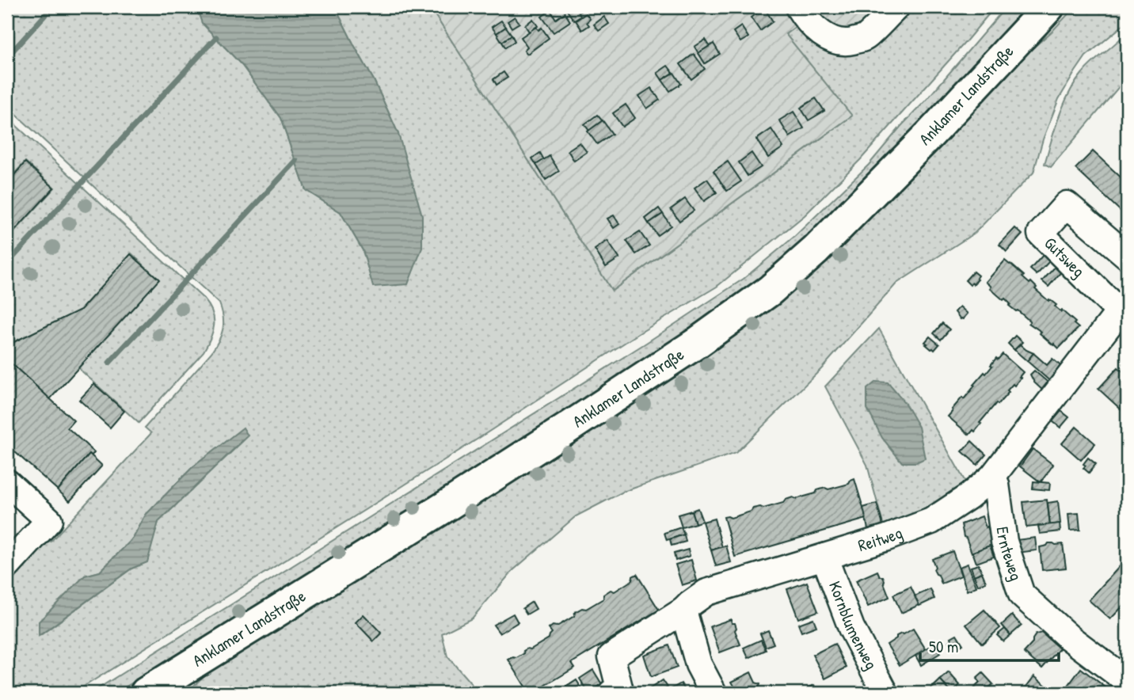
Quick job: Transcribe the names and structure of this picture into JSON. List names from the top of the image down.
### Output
{
  "streets": {
    "main road": ["Anklamer Landstraße"],
    "street": [
      "Gutsweg",
      "Reitweg",
      "Ernteweg",
      "Kornblumenweg"
    ]
  },
  "crossings": [
    ["Gutsweg", "Reitweg"],
    ["Reitweg", "Ernteweg"],
    ["Reitweg", "Kornblumenweg"]
  ],
  "scale_bar": "50 m"
}
